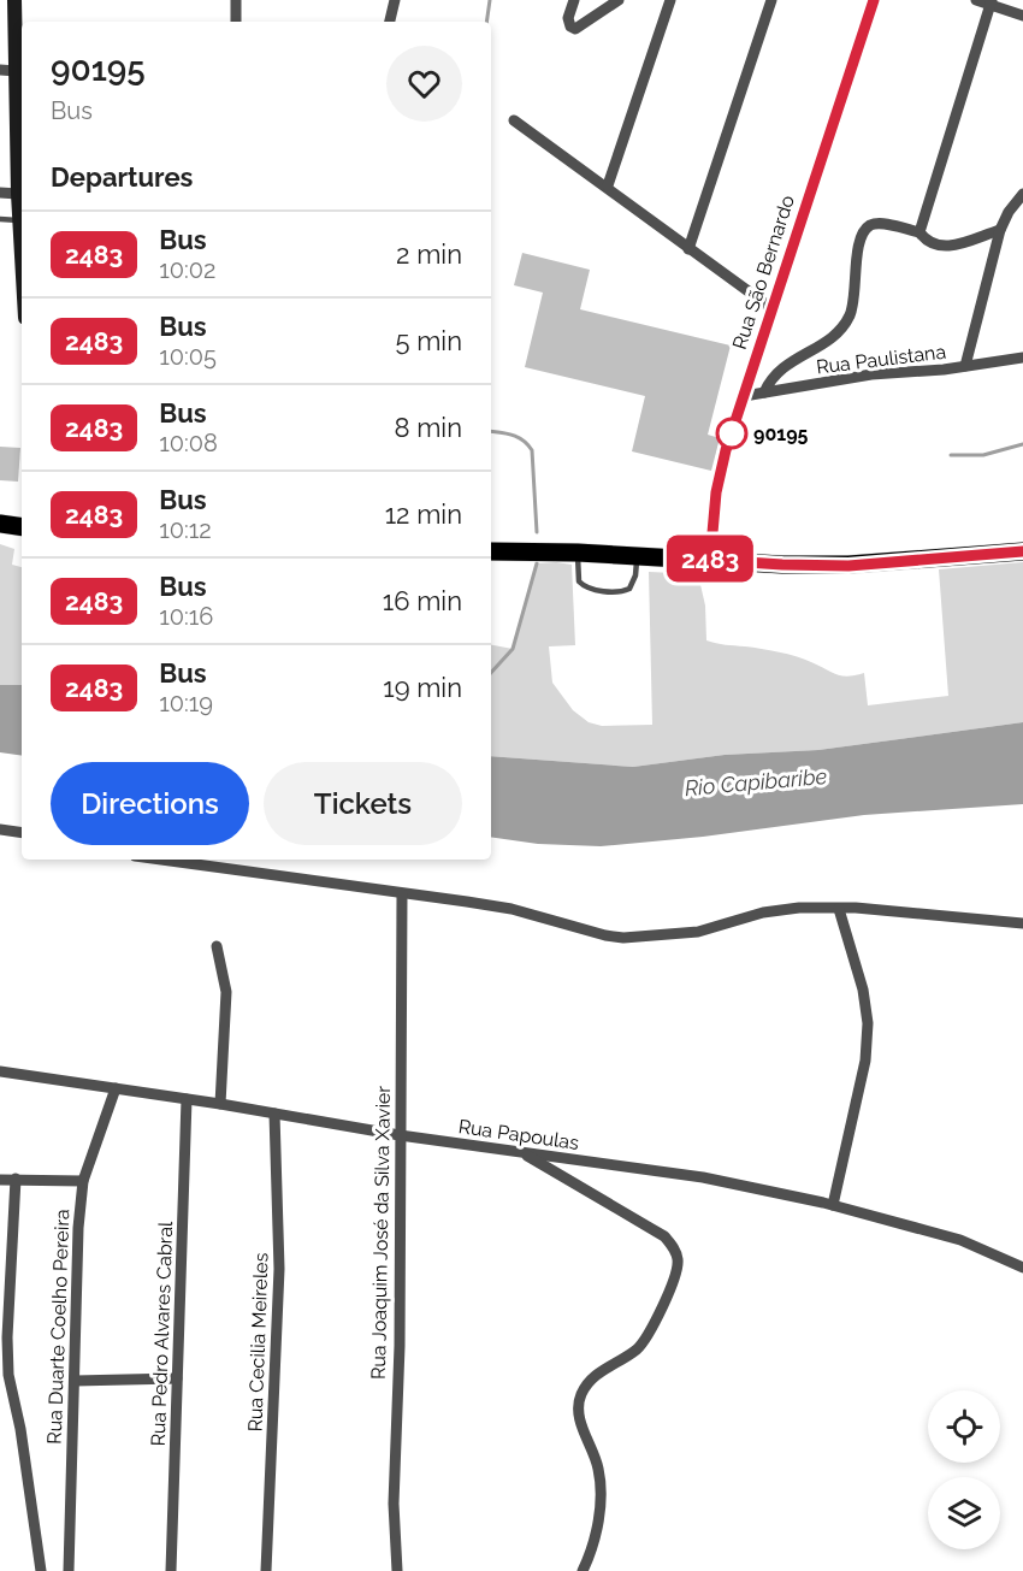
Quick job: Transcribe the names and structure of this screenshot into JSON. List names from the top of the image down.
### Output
{
  "streets": {
    "street": [
      "Rua São Bernardo",
      "Rua Paulistana",
      "Rua Papoulas",
      "Rua Joaquim José da Silva Xavier",
      "Rua Duarte Coelho Pereira",
      "Rua Pedro Alvares Cabral",
      "Rua Cecilia Meireles"
    ]
  },
  "crossings": [
    ["Rua São Bernardo", "Rua Paulistana"],
    ["Rua Papoulas", "Rua Joaquim José da Silva Xavier"],
    ["Rua Papoulas", "Rua Duarte Coelho Pereira"],
    ["Rua Papoulas", "Rua Pedro Alvares Cabral"],
    ["Rua Papoulas", "Rua Cecilia Meireles"]
  ],
  "water": ["Rio Capibaribe"],
  "places": ["90195"],
  "lines": ["bus line 2483"],
  "page": {
    "on_map": "2483",
    "heading": [
      ["90195", "Bus"],
      "Departures"
    ],
    "list": [
      {
        "mark": "2483",
        "name": "Bus",
        "note": "10:02",
        "value": "2 min"
      },
      {
        "mark": "2483",
        "name": "Bus",
        "note": "10:05",
        "value": "5 min"
      },
      {
        "mark": "2483",
        "name": "Bus",
        "note": "10:08",
        "value": "8 min"
      },
      {
        "mark": "2483",
        "name": "Bus",
        "note": "10:12",
        "value": "12 min"
      },
      {
        "mark": "2483",
        "name": "Bus",
        "note": "10:16",
        "value": "16 min"
      },
      {
        "mark": "2483",
        "name": "Bus",
        "note": "10:19",
        "value": "19 min"
      }
    ],
    "buttons": ["Directions", "Tickets"]
  }
}
